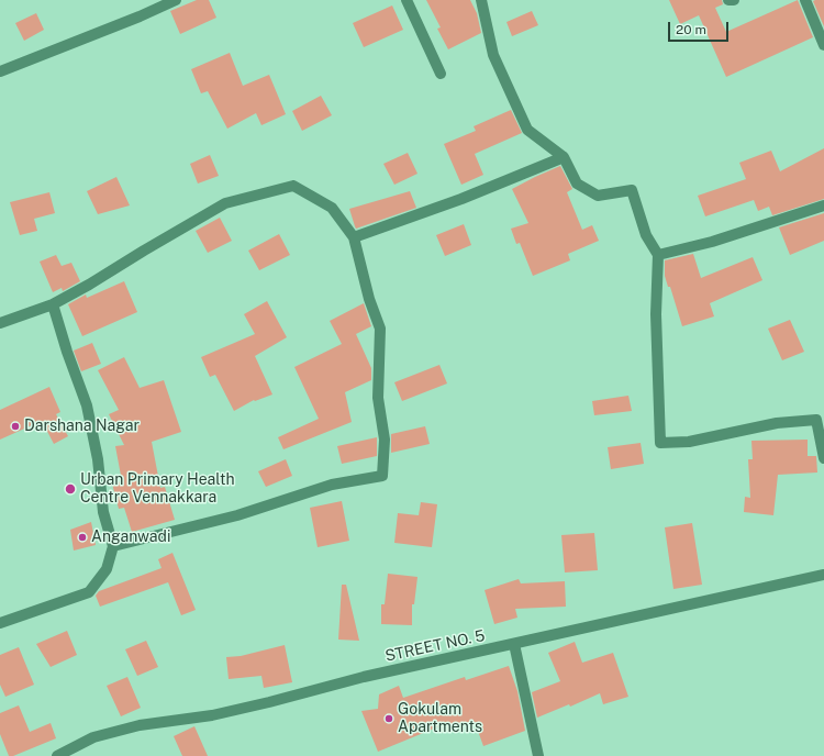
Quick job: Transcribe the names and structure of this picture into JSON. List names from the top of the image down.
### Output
{
  "streets": {
    "street": ["STREET NO. 5"]
  },
  "places": [
    "Darshana Nagar",
    "Urban Primary Health Centre Vennakkara",
    "Anganwadi",
    "Gokulam Apartments"
  ],
  "scale_bar": "20 m"
}
